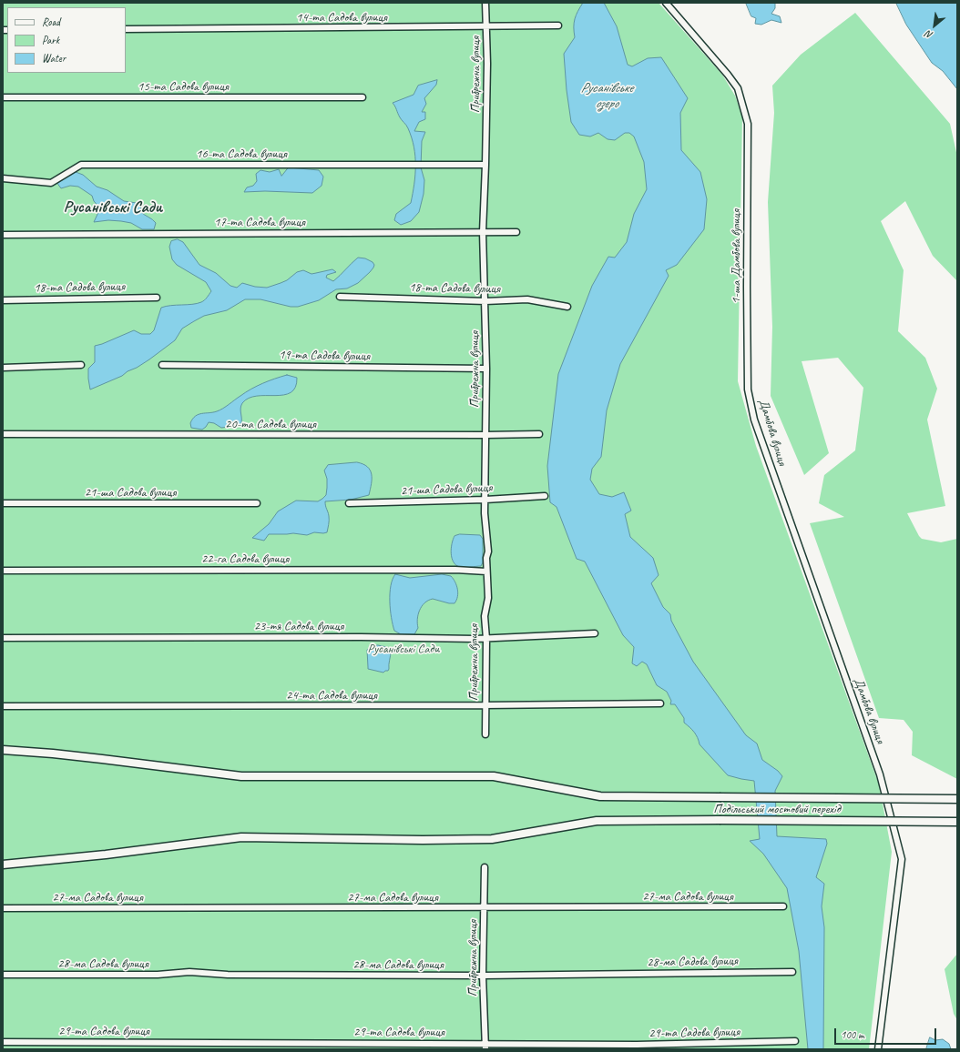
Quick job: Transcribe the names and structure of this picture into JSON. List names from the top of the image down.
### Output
{
  "streets": {
    "main road": ["Подільський мостовий перехід"],
    "street": [
      "14-та Садова вулиця",
      "Прибрежна вулиця",
      "15-та Садова вулиця",
      "16-та Садова вулиця",
      "17-та Садова вулиця",
      "1-ша Дамбова вулиця",
      "18-та Садова вулиця",
      "19-та Садова вулиця",
      "20-та Садова вулиця",
      "Дамбова вулиця",
      "21-ша Садова вулиця",
      "22-га Садова вулиця",
      "23-тя Садова вулиця",
      "24-та Садова вулиця",
      "27-ма Садова вулиця",
      "28-ма Садова вулиця",
      "29-та Садова вулиця"
    ]
  },
  "crossings": [
    ["14-та Садова вулиця", "Прибрежна вулиця"],
    ["Прибрежна вулиця", "16-та Садова вулиця"],
    ["Прибрежна вулиця", "17-та Садова вулиця"],
    ["Прибрежна вулиця", "18-та Садова вулиця"],
    ["Прибрежна вулиця", "19-та Садова вулиця"],
    ["Прибрежна вулиця", "20-та Садова вулиця"],
    ["Прибрежна вулиця", "21-ша Садова вулиця"],
    ["Прибрежна вулиця", "22-га Садова вулиця"],
    ["Прибрежна вулиця", "23-тя Садова вулиця"],
    ["Прибрежна вулиця", "24-та Садова вулиця"],
    ["Прибрежна вулиця", "27-ма Садова вулиця"],
    ["Прибрежна вулиця", "28-ма Садова вулиця"],
    ["Прибрежна вулиця", "29-та Садова вулиця"],
    ["1-ша Дамбова вулиця", "Дамбова вулиця"]
  ],
  "districts": ["Русанівські Сади"],
  "water": ["Русанівське озеро"],
  "parks": ["Русанівські Сади"],
  "legend": ["Road", "Park", "Water"],
  "scale_bar": "100 m",
  "north": "bottom left"
}
